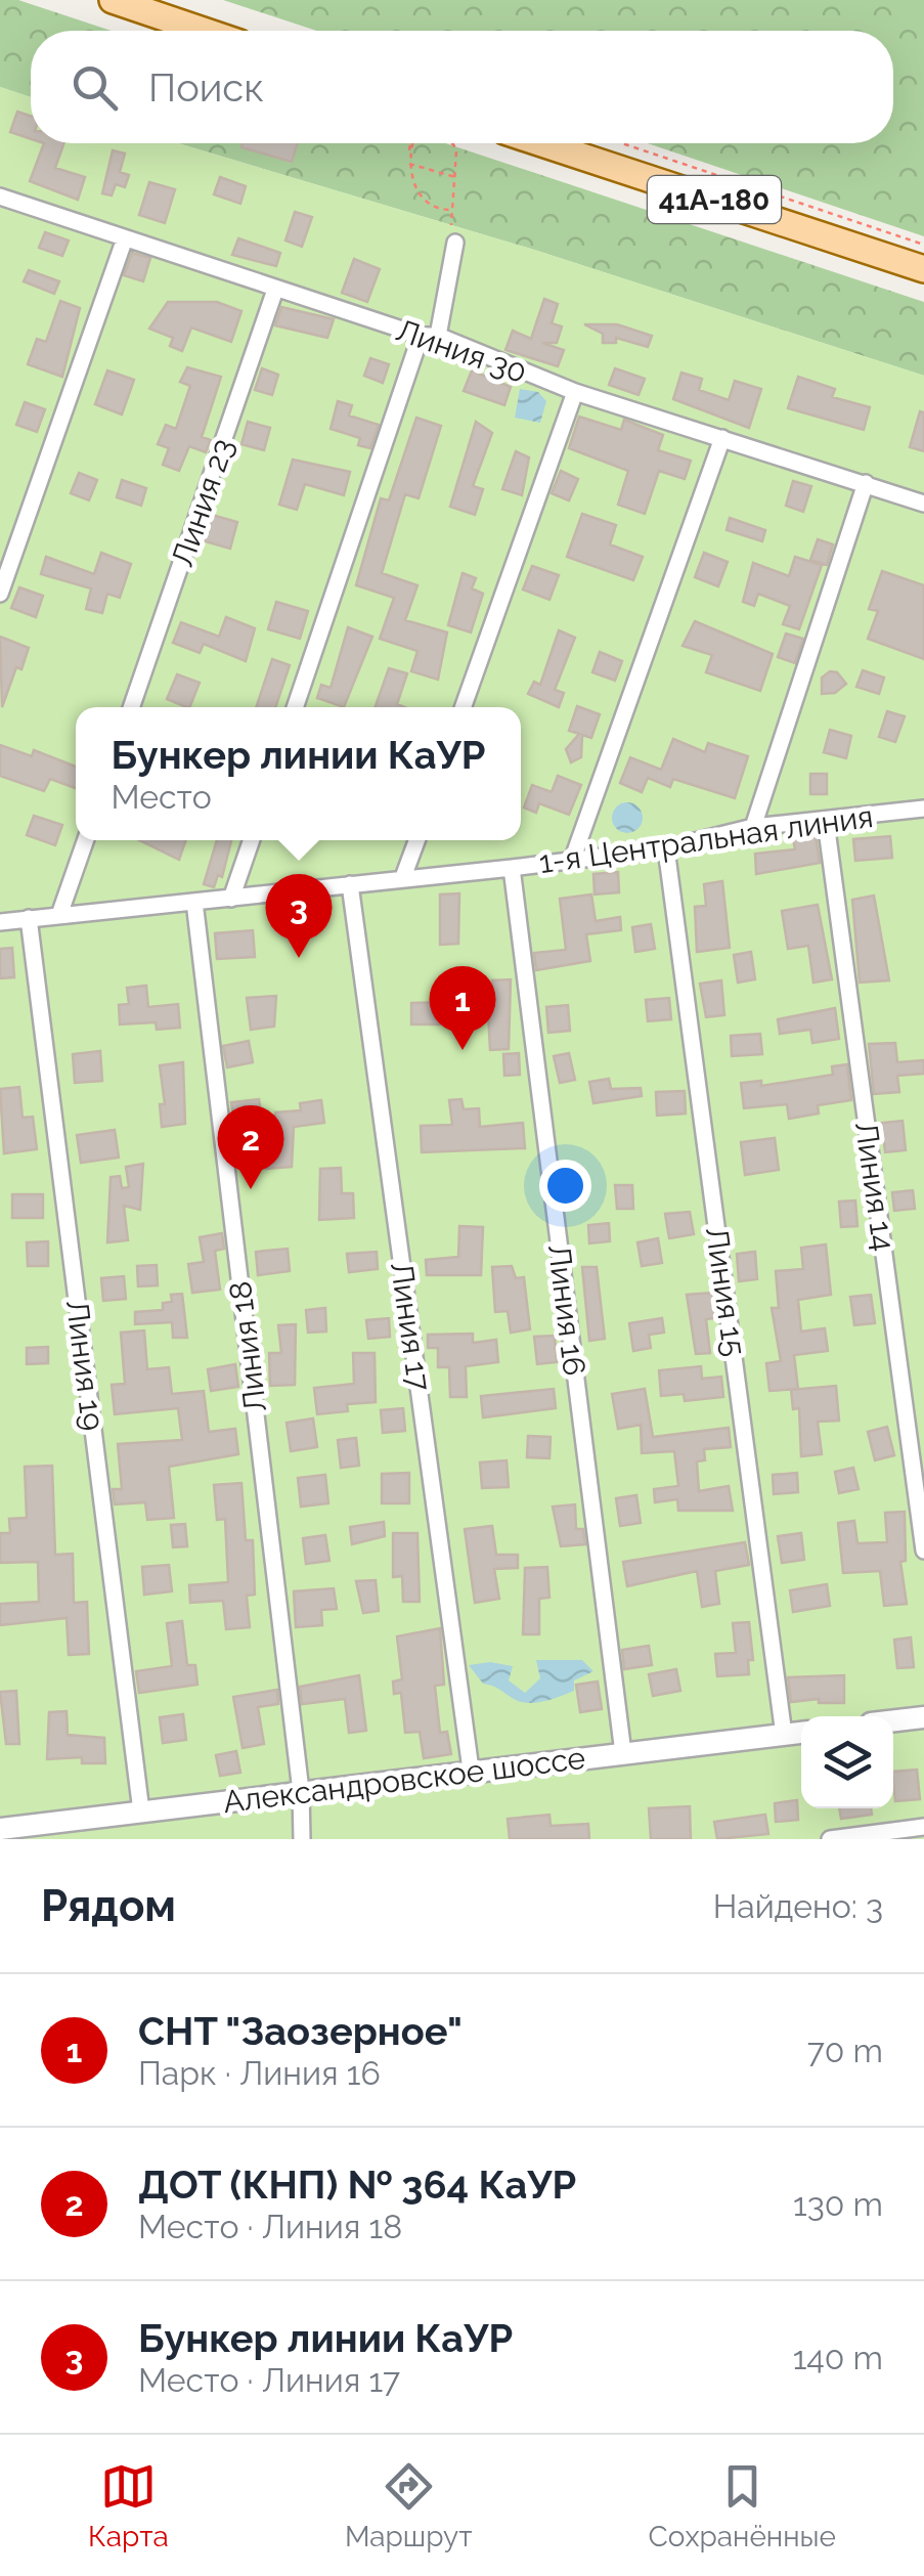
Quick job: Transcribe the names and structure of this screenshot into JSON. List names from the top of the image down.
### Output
{
  "streets": {
    "main road": ["41А-180"],
    "street": [
      "Линия 30",
      "Линия 23",
      "1-я Центральная линия",
      "Линия 14",
      "Линия 15",
      "Линия 16",
      "Линия 17",
      "Линия 18",
      "Линия 19",
      "Александровское шоссе"
    ]
  },
  "crossings": [
    ["Линия 30", "Линия 23"],
    ["1-я Центральная линия", "Линия 14"],
    ["1-я Центральная линия", "Линия 15"],
    ["1-я Центральная линия", "Линия 16"],
    ["1-я Центральная линия", "Линия 17"],
    ["1-я Центральная линия", "Линия 18"],
    ["1-я Центральная линия", "Линия 19"],
    ["Линия 15", "Александровское шоссе"],
    ["Линия 16", "Александровское шоссе"],
    ["Линия 17", "Александровское шоссе"],
    ["Линия 18", "Александровское шоссе"],
    ["Линия 19", "Александровское шоссе"]
  ],
  "page": {
    "search": "Поиск",
    "popup": ["Бункер линии КаУР", "Место"],
    "pins": ["3", "1", "2"],
    "heading": ["Рядом", "Найдено: 3"],
    "list": [
      {
        "mark": "1",
        "name": "СНТ \"Заозерное\"",
        "note": "Парк · Линия 16",
        "value": "70 m"
      },
      {
        "mark": "2",
        "name": "ДОТ (КНП) № 364 КаУР",
        "note": "Место · Линия 18",
        "value": "130 m"
      },
      {
        "mark": "3",
        "name": "Бункер линии КаУР",
        "note": "Место · Линия 17",
        "value": "140 m"
      }
    ],
    "nav": ["Карта", "Маршрут", "Сохранённые"]
  }
}
